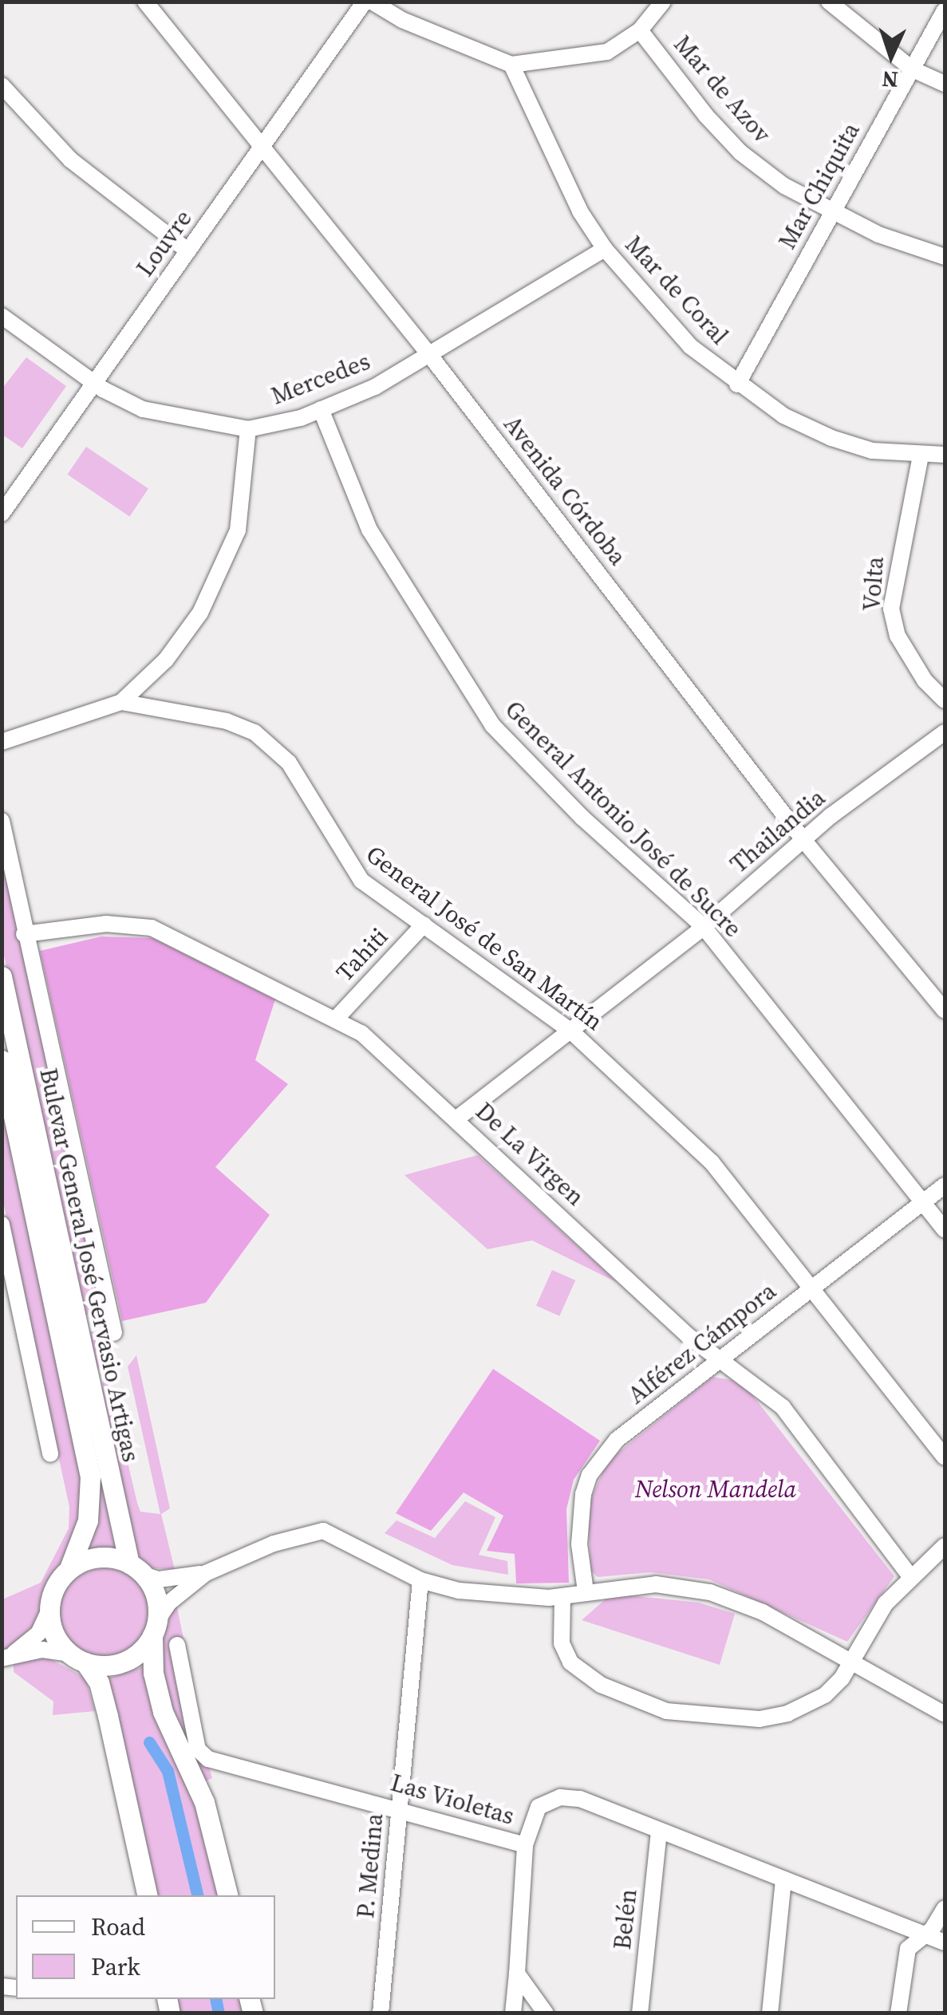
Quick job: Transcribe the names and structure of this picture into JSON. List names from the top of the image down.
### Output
{
  "streets": {
    "main road": ["Bulevar General José Gervasio Artigas"],
    "street": [
      "Mar de Azov",
      "Mar Chiquita",
      "Louvre",
      "Mar de Coral",
      "Mercedes",
      "Avenida Córdoba",
      "Volta",
      "General Antonio José de Sucre",
      "Thailandia",
      "General José de San Martín",
      "Tahiti",
      "De La Virgen",
      "Alférez Cámpora",
      "Las Violetas",
      "P. Medina",
      "Belén"
    ]
  },
  "crossings": [
    ["Mar de Azov", "Mar Chiquita"],
    ["Mar Chiquita", "Mar de Coral"],
    ["Louvre", "Mercedes"],
    ["Louvre", "Avenida Córdoba"],
    ["Mar de Coral", "Mercedes"],
    ["Mar de Coral", "Volta"],
    ["Mercedes", "Avenida Córdoba"],
    ["Mercedes", "General Antonio José de Sucre"],
    ["Avenida Córdoba", "Thailandia"],
    ["General Antonio José de Sucre", "Thailandia"],
    ["General Antonio José de Sucre", "Alférez Cámpora"],
    ["Thailandia", "General José de San Martín"],
    ["Thailandia", "De La Virgen"],
    ["General José de San Martín", "Tahiti"],
    ["General José de San Martín", "Alférez Cámpora"],
    ["Tahiti", "De La Virgen"],
    ["De La Virgen", "Bulevar General José Gervasio Artigas"],
    ["De La Virgen", "Alférez Cámpora"],
    ["Las Violetas", "P. Medina"],
    ["Las Violetas", "Belén"]
  ],
  "parks": ["Nelson Mandela"],
  "legend": ["Road", "Park"],
  "north": "bottom"
}
